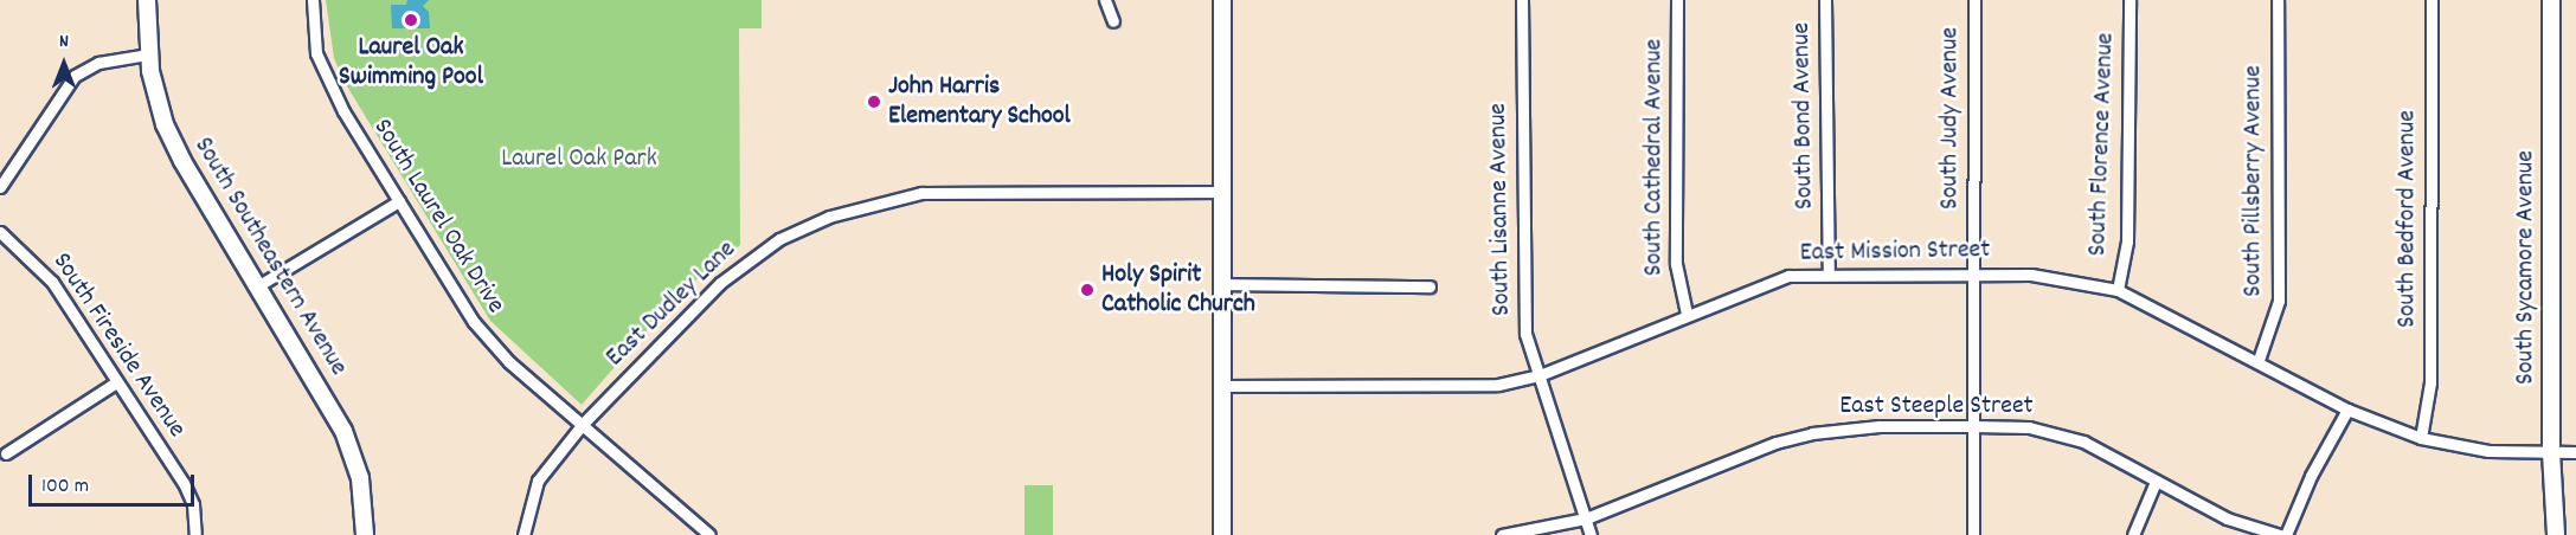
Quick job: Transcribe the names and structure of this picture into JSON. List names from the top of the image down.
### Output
{
  "streets": {
    "main road": ["South Southeastern Avenue", "South Sycamore Avenue"],
    "street": [
      "South Bond Avenue",
      "South Judy Avenue",
      "South Florence Avenue",
      "South Cathedral Avenue",
      "South Pillsberry Avenue",
      "South Lisanne Avenue",
      "South Laurel Oak Drive",
      "South Bedford Avenue",
      "East Mission Street",
      "East Dudley Lane",
      "South Fireside Avenue",
      "East Steeple Street"
    ]
  },
  "crossings": [
    ["South Bond Avenue", "East Mission Street"],
    ["South Judy Avenue", "East Mission Street"],
    ["South Judy Avenue", "East Steeple Street"],
    ["South Florence Avenue", "East Mission Street"],
    ["South Cathedral Avenue", "East Mission Street"],
    ["South Pillsberry Avenue", "East Mission Street"],
    ["South Lisanne Avenue", "East Mission Street"],
    ["South Lisanne Avenue", "East Steeple Street"],
    ["South Laurel Oak Drive", "East Dudley Lane"],
    ["South Bedford Avenue", "East Mission Street"],
    ["East Mission Street", "South Sycamore Avenue"]
  ],
  "parks": ["Laurel Oak Park"],
  "places": ["Laurel Oak Swimming Pool", "John Harris Elementary School", "Holy Spirit Catholic Church"],
  "scale_bar": "100 m",
  "north": "top"
}
